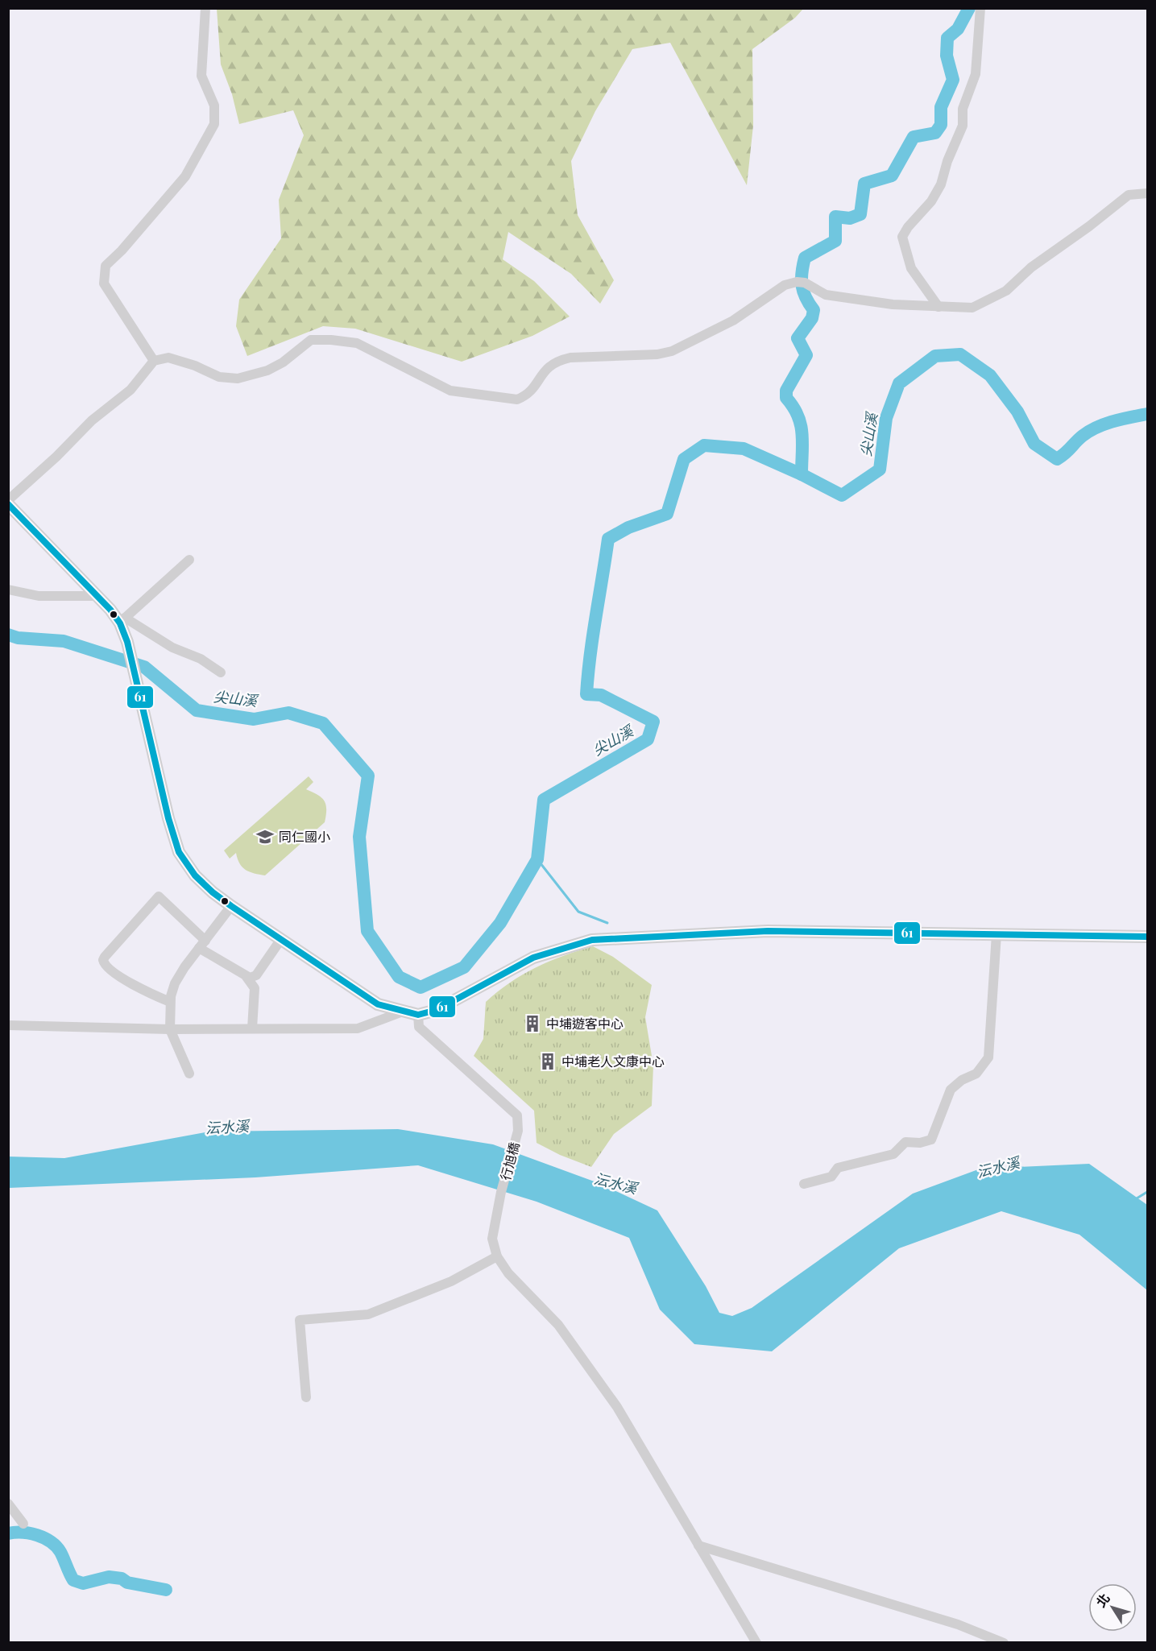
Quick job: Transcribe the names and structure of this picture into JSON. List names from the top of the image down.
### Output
{
  "streets": {
    "street": ["行旭橋"]
  },
  "water": ["尖山溪", "沄水溪"],
  "places": {
    "school or university": ["同仁國小"],
    "building": ["中埔遊客中心", "中埔老人文康中心"]
  },
  "lines": ["transit line 61"],
  "north": "top left"
}
